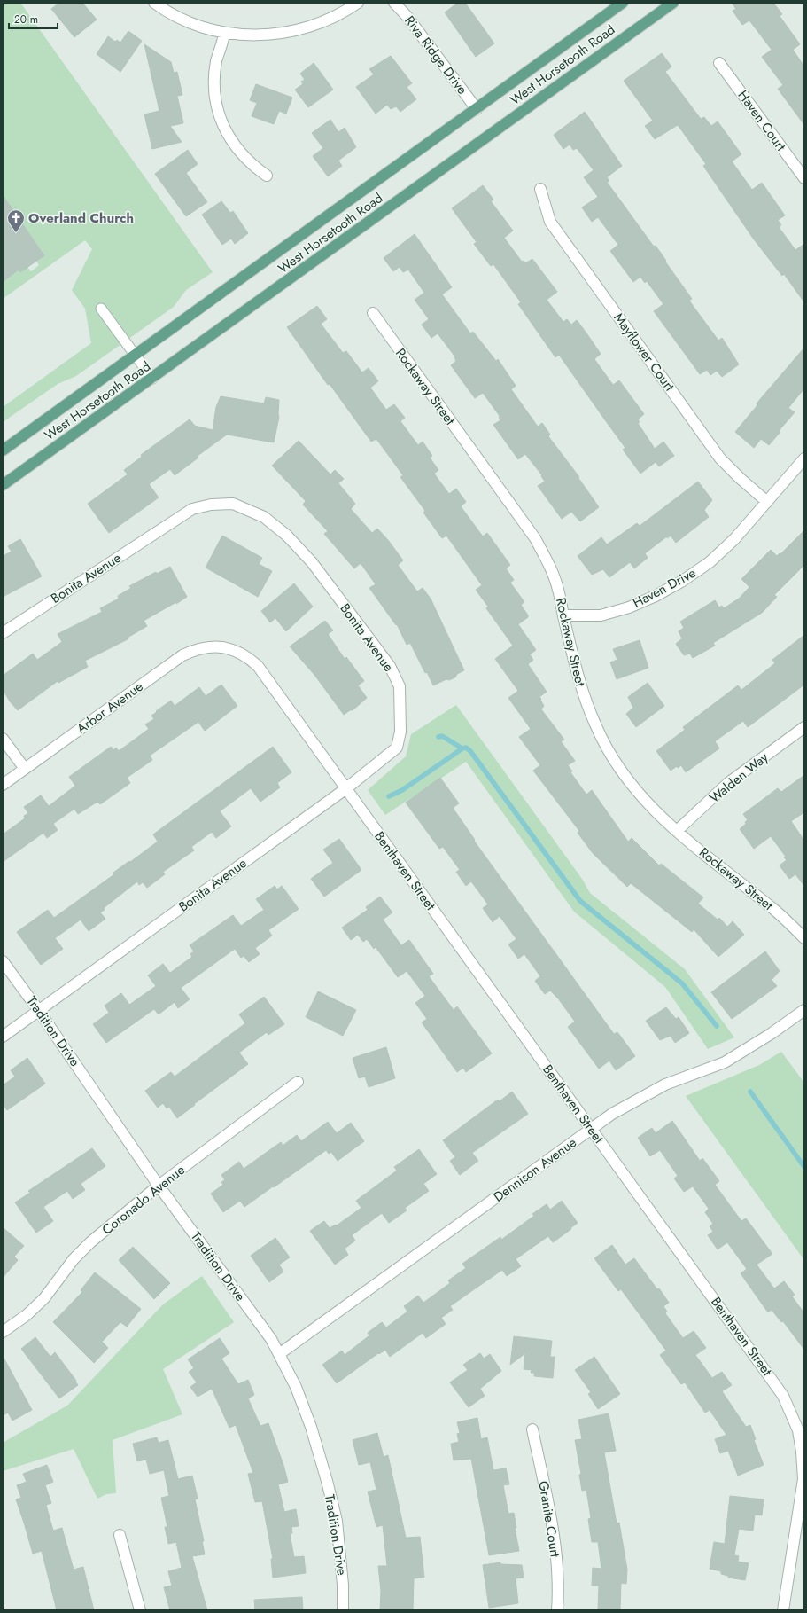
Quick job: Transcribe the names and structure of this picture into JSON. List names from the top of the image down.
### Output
{
  "streets": {
    "main road": ["West Horsetooth Road"],
    "street": [
      "Riva Ridge Drive",
      "Haven Court",
      "Mayflower Court",
      "Rockaway Street",
      "Bonita Avenue",
      "Haven Drive",
      "Arbor Avenue",
      "Walden Way",
      "Benthaven Street",
      "Tradition Drive",
      "Dennison Avenue",
      "Coronado Avenue",
      "Granite Court"
    ]
  },
  "crossings": [
    ["Riva Ridge Drive", "West Horsetooth Road"],
    ["Mayflower Court", "Haven Drive"],
    ["Rockaway Street", "Haven Drive"],
    ["Rockaway Street", "Walden Way"],
    ["Bonita Avenue", "Benthaven Street"],
    ["Bonita Avenue", "Tradition Drive"],
    ["Arbor Avenue", "Benthaven Street"],
    ["Benthaven Street", "Dennison Avenue"],
    ["Tradition Drive", "Dennison Avenue"],
    ["Tradition Drive", "Coronado Avenue"]
  ],
  "places": {
    "church": ["Overland Church"]
  },
  "scale_bar": "20 m"
}
